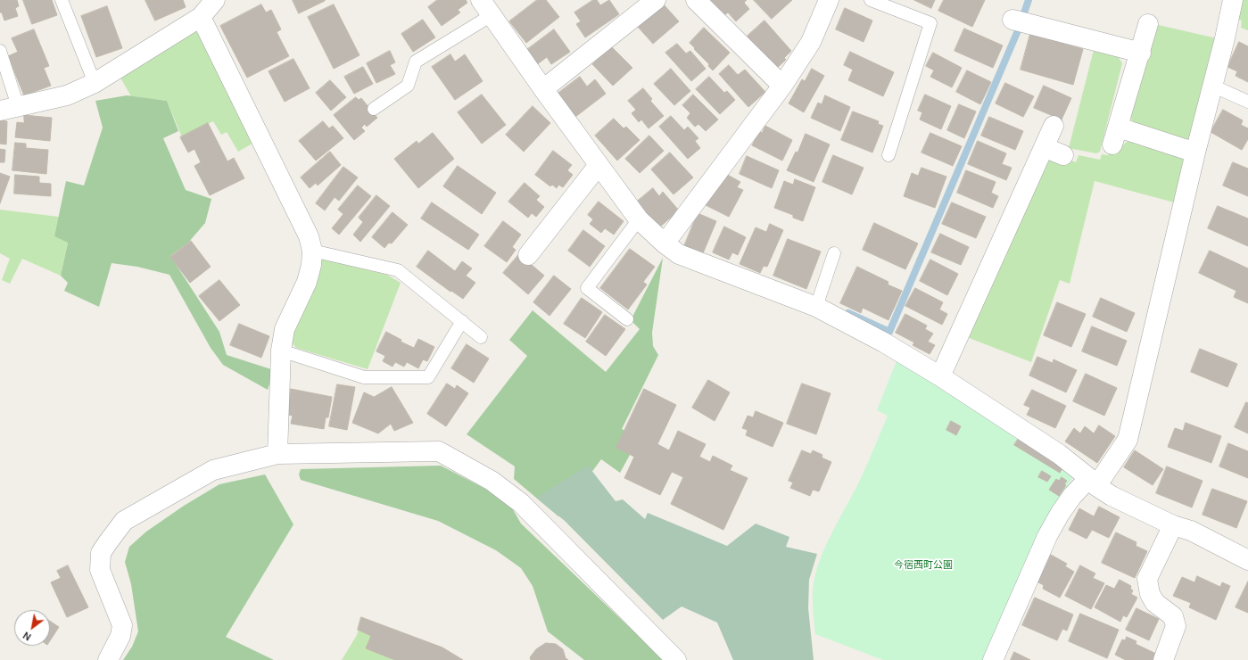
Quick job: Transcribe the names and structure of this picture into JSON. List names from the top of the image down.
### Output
{
  "parks": ["今宿西町公園"],
  "north": "bottom left"
}
